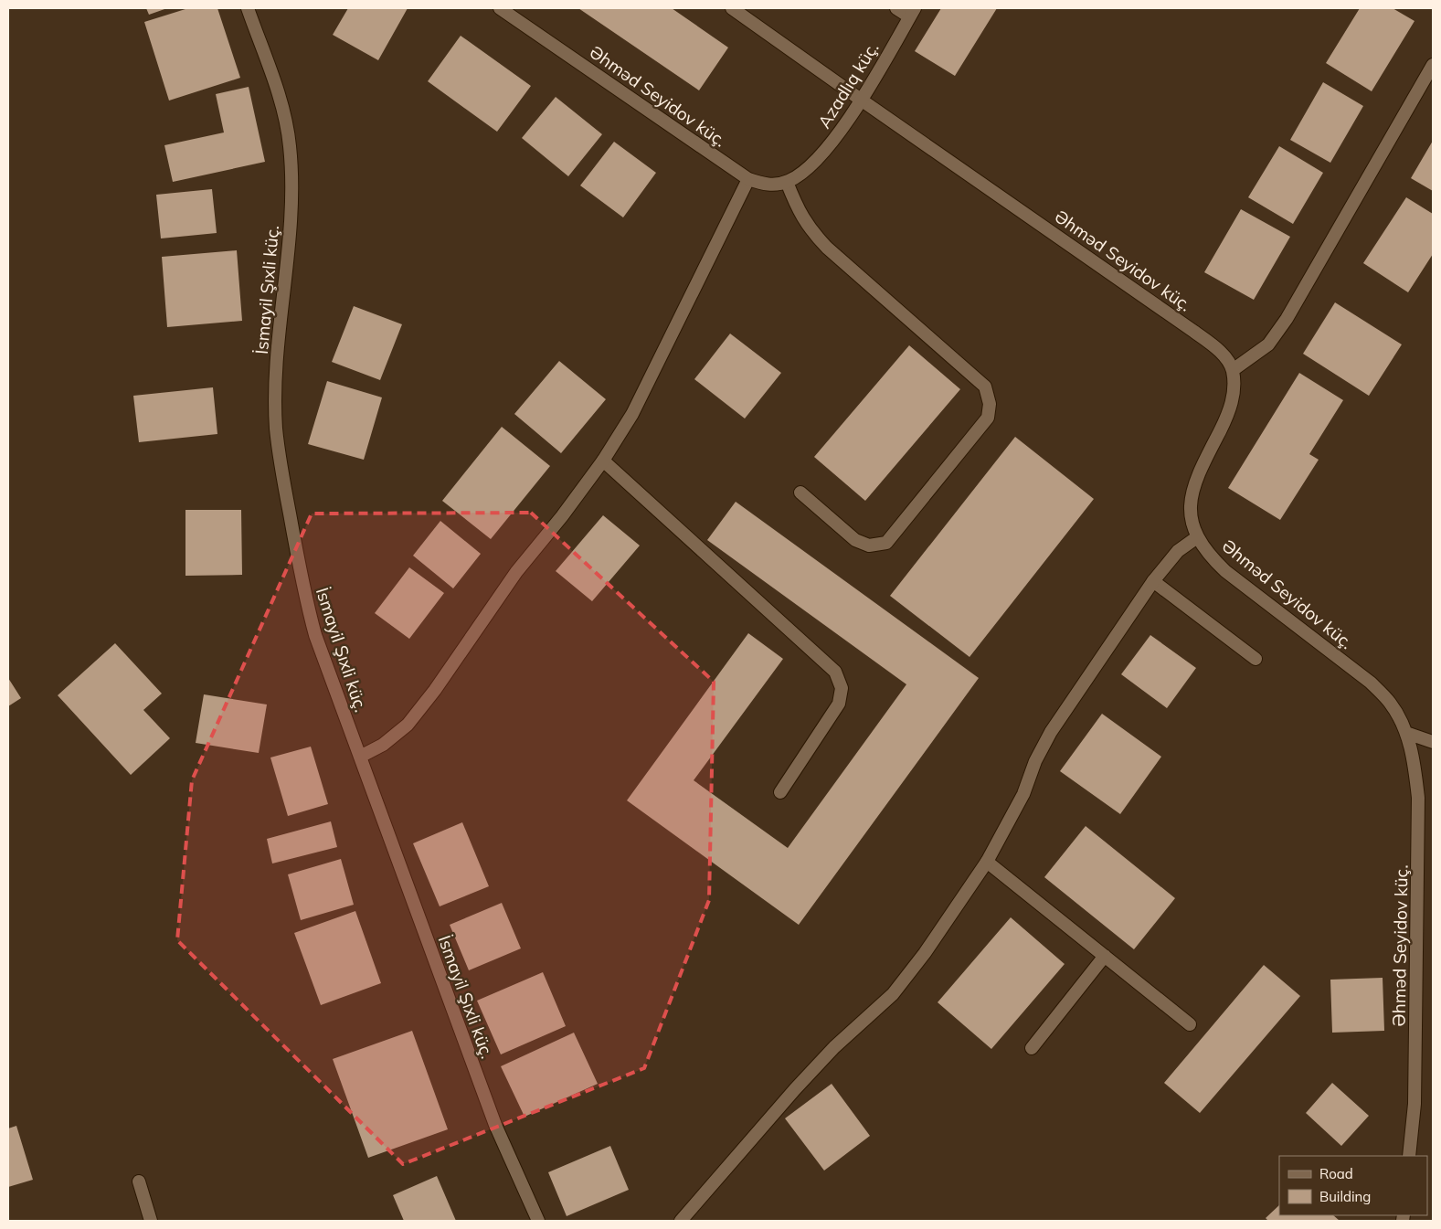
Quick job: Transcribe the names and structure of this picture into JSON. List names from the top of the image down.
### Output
{
  "streets": {
    "street": ["Azadlıq küç.", "Əhməd Seyidov küç.", "İsmayil Şıxli küç."]
  },
  "crossings": [
    ["Azadlıq küç.", "Əhməd Seyidov küç."]
  ],
  "legend": ["Road", "Building"]
}
